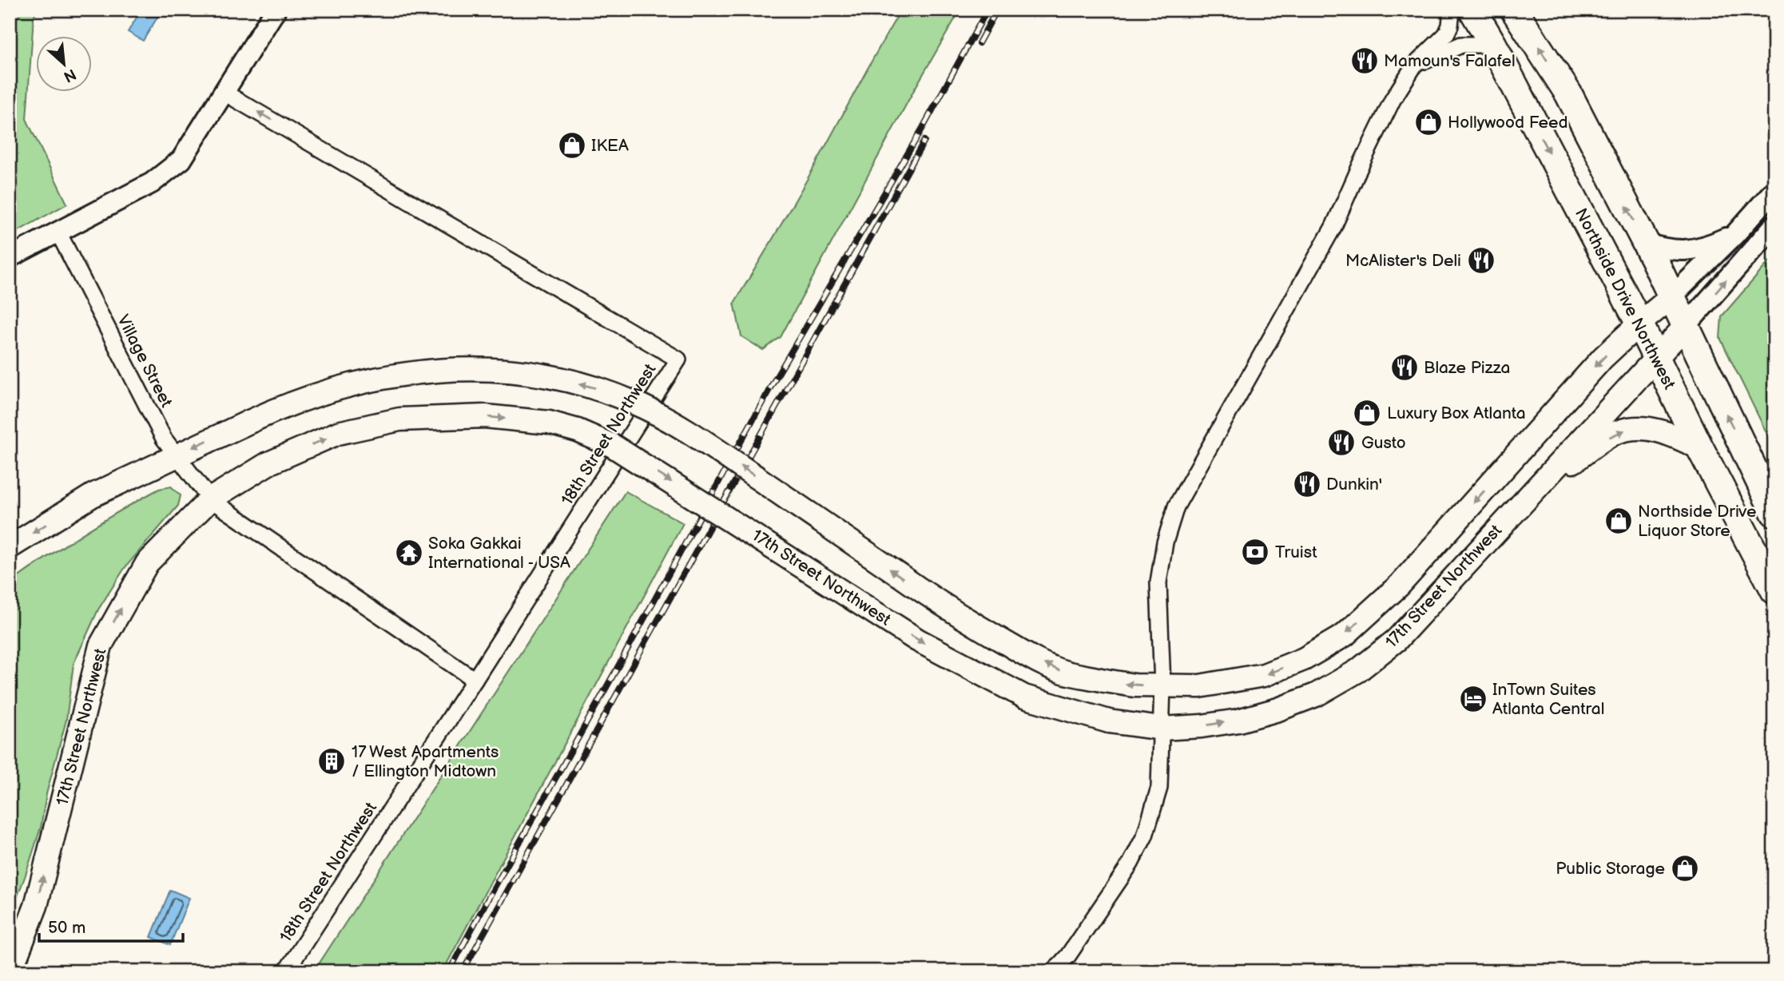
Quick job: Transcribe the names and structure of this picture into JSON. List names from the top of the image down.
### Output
{
  "streets": {
    "highway": ["Northside Drive Northwest"],
    "main road": ["17th Street Northwest"],
    "street": ["Village Street", "18th Street Northwest"]
  },
  "crossings": [
    ["Northside Drive Northwest", "17th Street Northwest"],
    ["Village Street", "18th Street Northwest"],
    ["Village Street", "17th Street Northwest"]
  ],
  "places": {
    "restaurant": [
      "Mamoun's Falafel",
      "McAlister's Deli",
      "Blaze Pizza",
      "Gusto",
      "Dunkin'"
    ],
    "shop": [
      "Hollywood Feed",
      "IKEA",
      "Luxury Box Atlanta",
      "Northside Drive Liquor Store",
      "Public Storage"
    ],
    "bank": ["Truist"],
    "temple": ["Soka Gakkai International - USA"],
    "hotel": ["InTown Suites Atlanta Central"],
    "building": ["17 West Apartments / Ellington Midtown"]
  },
  "scale_bar": "50 m",
  "north": "bottom right"
}
